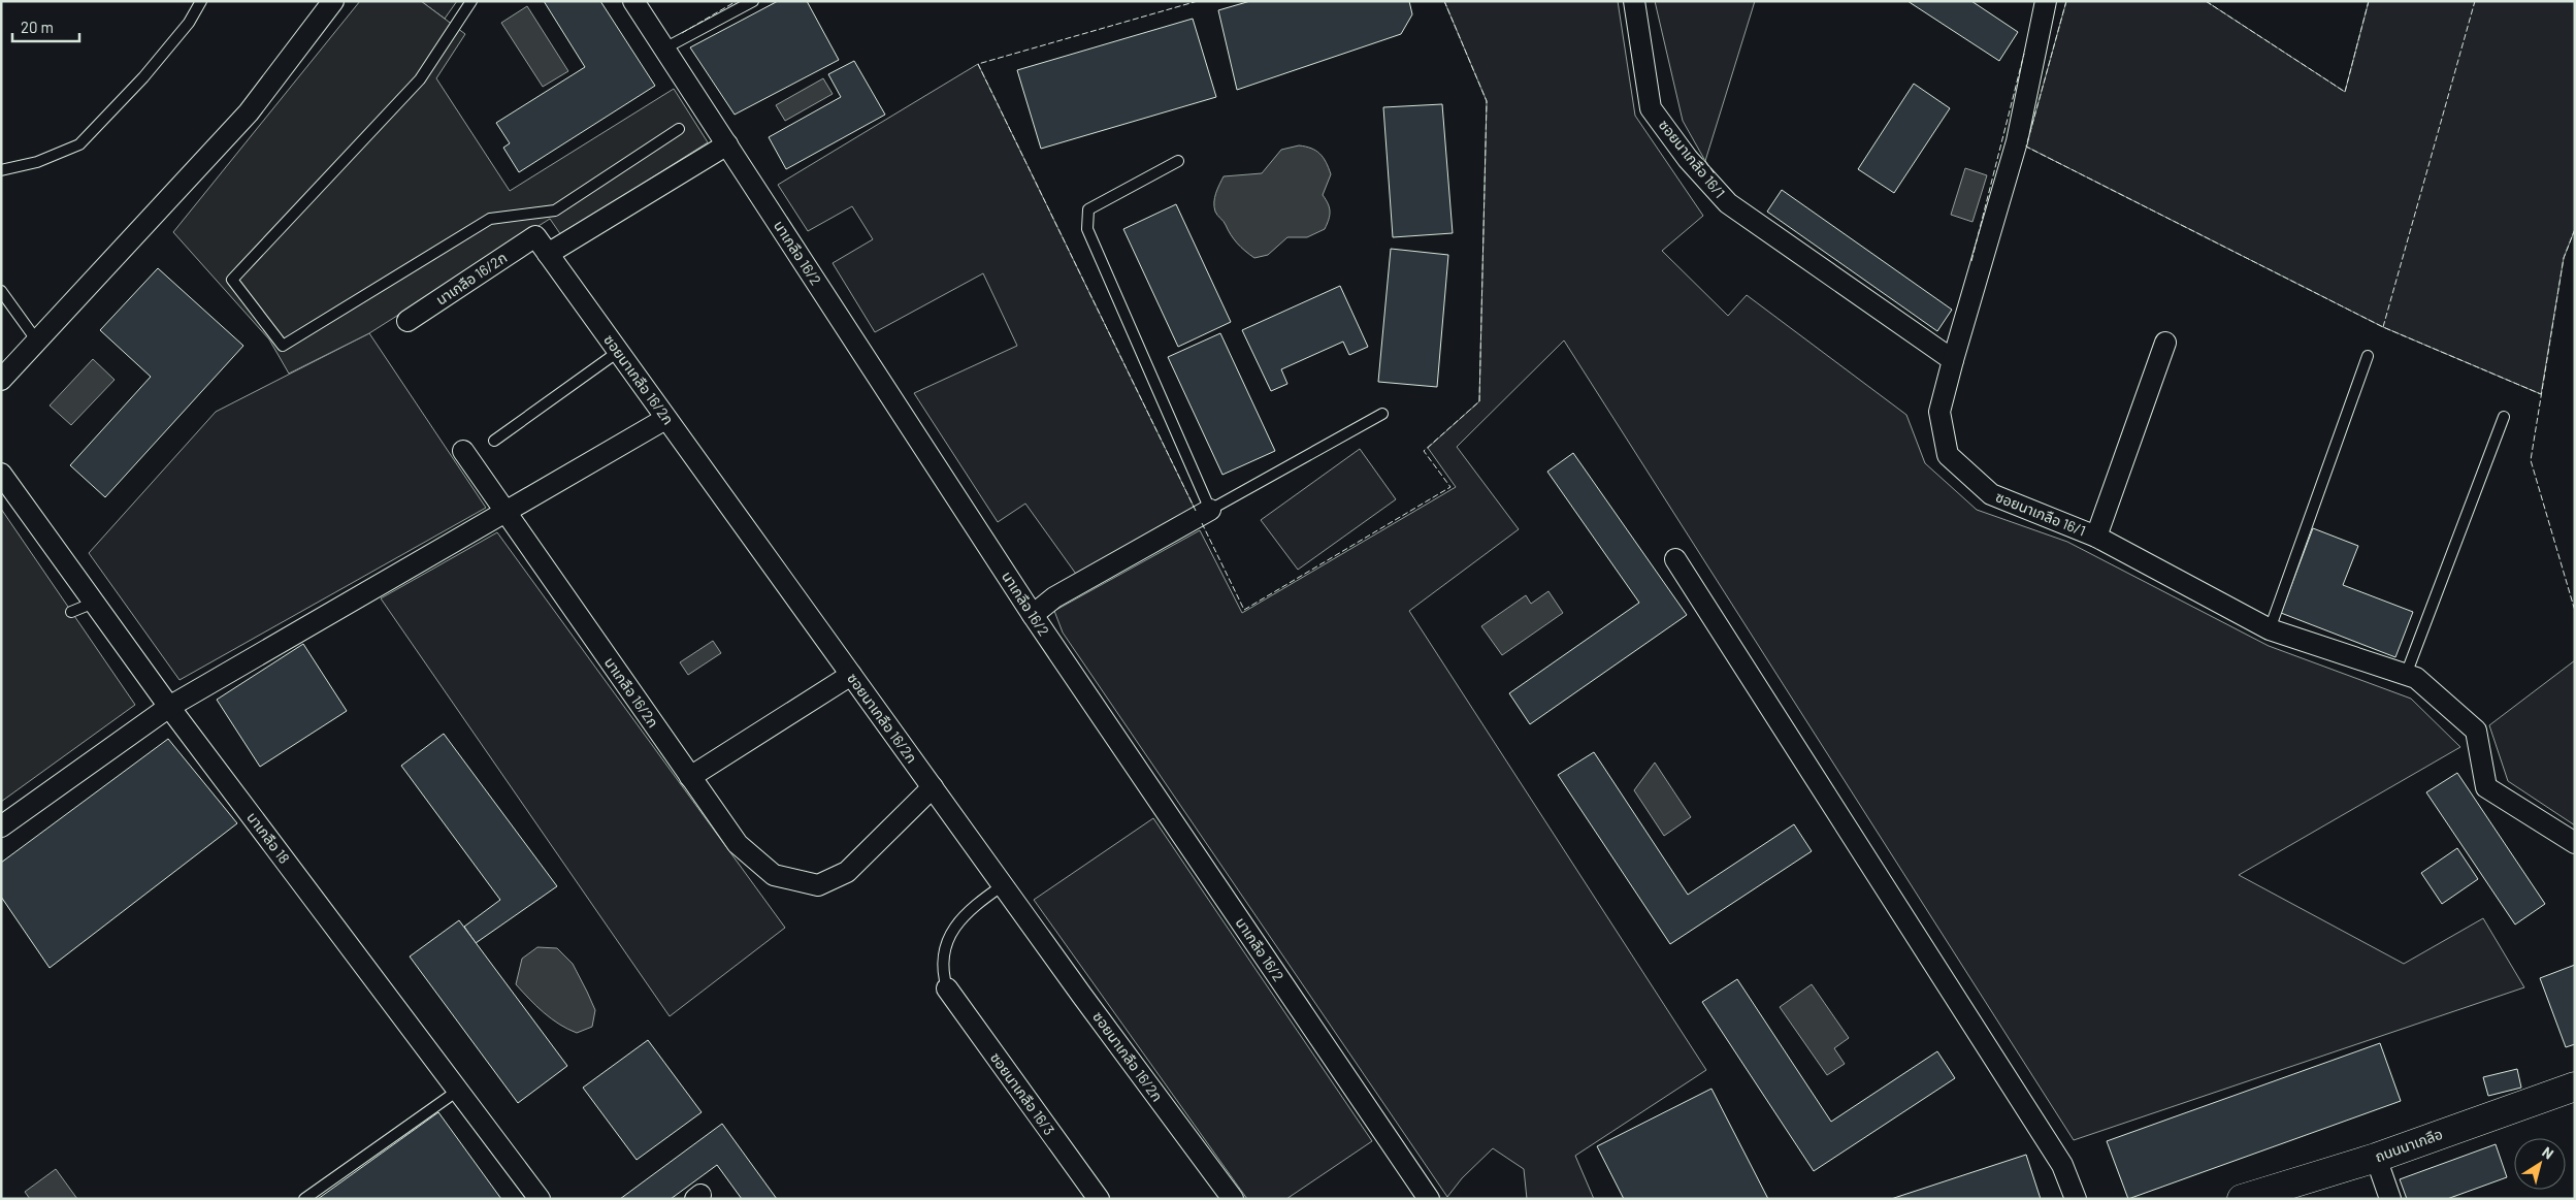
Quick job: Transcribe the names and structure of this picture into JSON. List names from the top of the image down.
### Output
{
  "streets": {
    "street": [
      "ซอยนาเกลือ 16/1",
      "นาเกลือ 16/2",
      "นาเกลือ 16/2ก",
      "ซอยนาเกลือ 16/2ก",
      "นาเกลือ 18",
      "ซอยนาเกลือ 16/3",
      "ถนนนาเกลือ"
    ]
  },
  "crossings": [
    ["นาเกลือ 16/2ก", "ซอยนาเกลือ 16/2ก"]
  ],
  "scale_bar": "20 m",
  "north": "top right"
}
